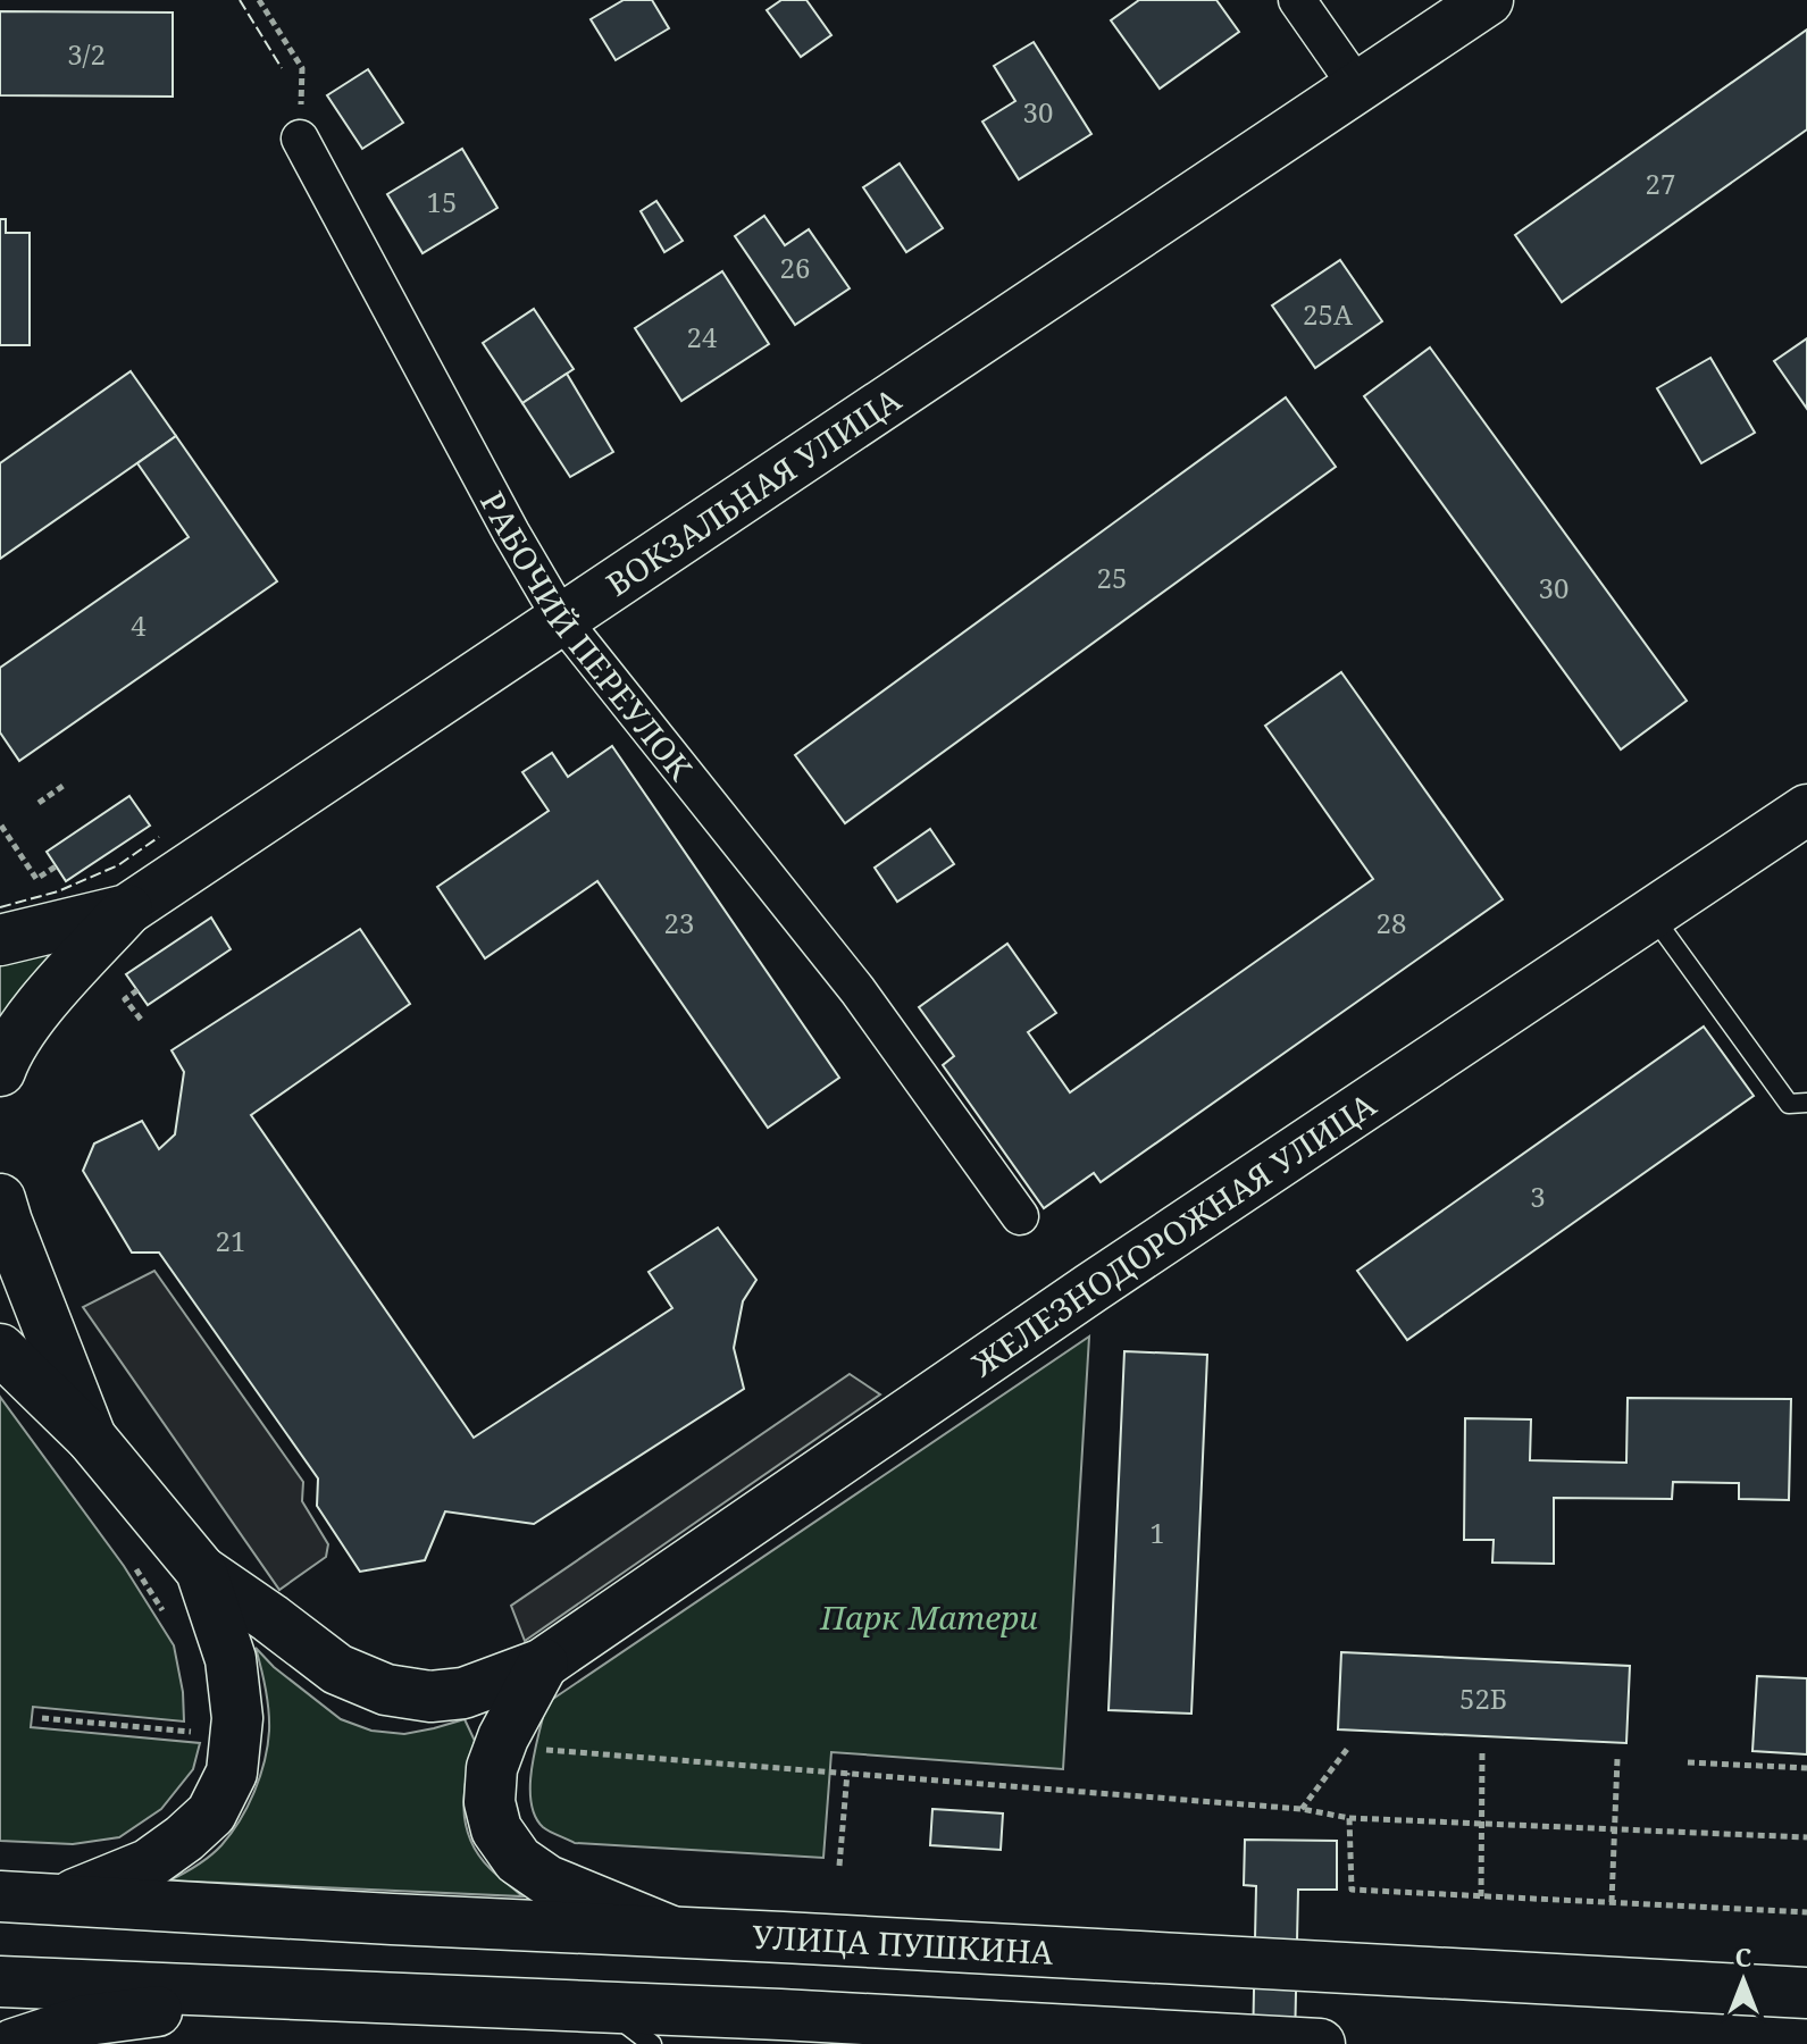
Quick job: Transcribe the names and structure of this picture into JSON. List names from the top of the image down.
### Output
{
  "streets": {
    "main road": ["ВОКЗАЛЬНАЯ УЛИЦА", "ЖЕЛЕЗНОДОРОЖНАЯ УЛИЦА", "УЛИЦА ПУШКИНА"],
    "street": ["РАБОЧИЙ ПЕРЕУЛОК"]
  },
  "crossings": [
    ["ВОКЗАЛЬНАЯ УЛИЦА", "РАБОЧИЙ ПЕРЕУЛОК"]
  ],
  "parks": ["Парк Матери"],
  "house_numbers": [
    "3/2",
    "30",
    "27",
    "15",
    "26",
    "25А",
    "24",
    "25",
    "30",
    "4",
    "23",
    "28",
    "3",
    "21",
    "1",
    "52Б"
  ],
  "north": "top"
}
